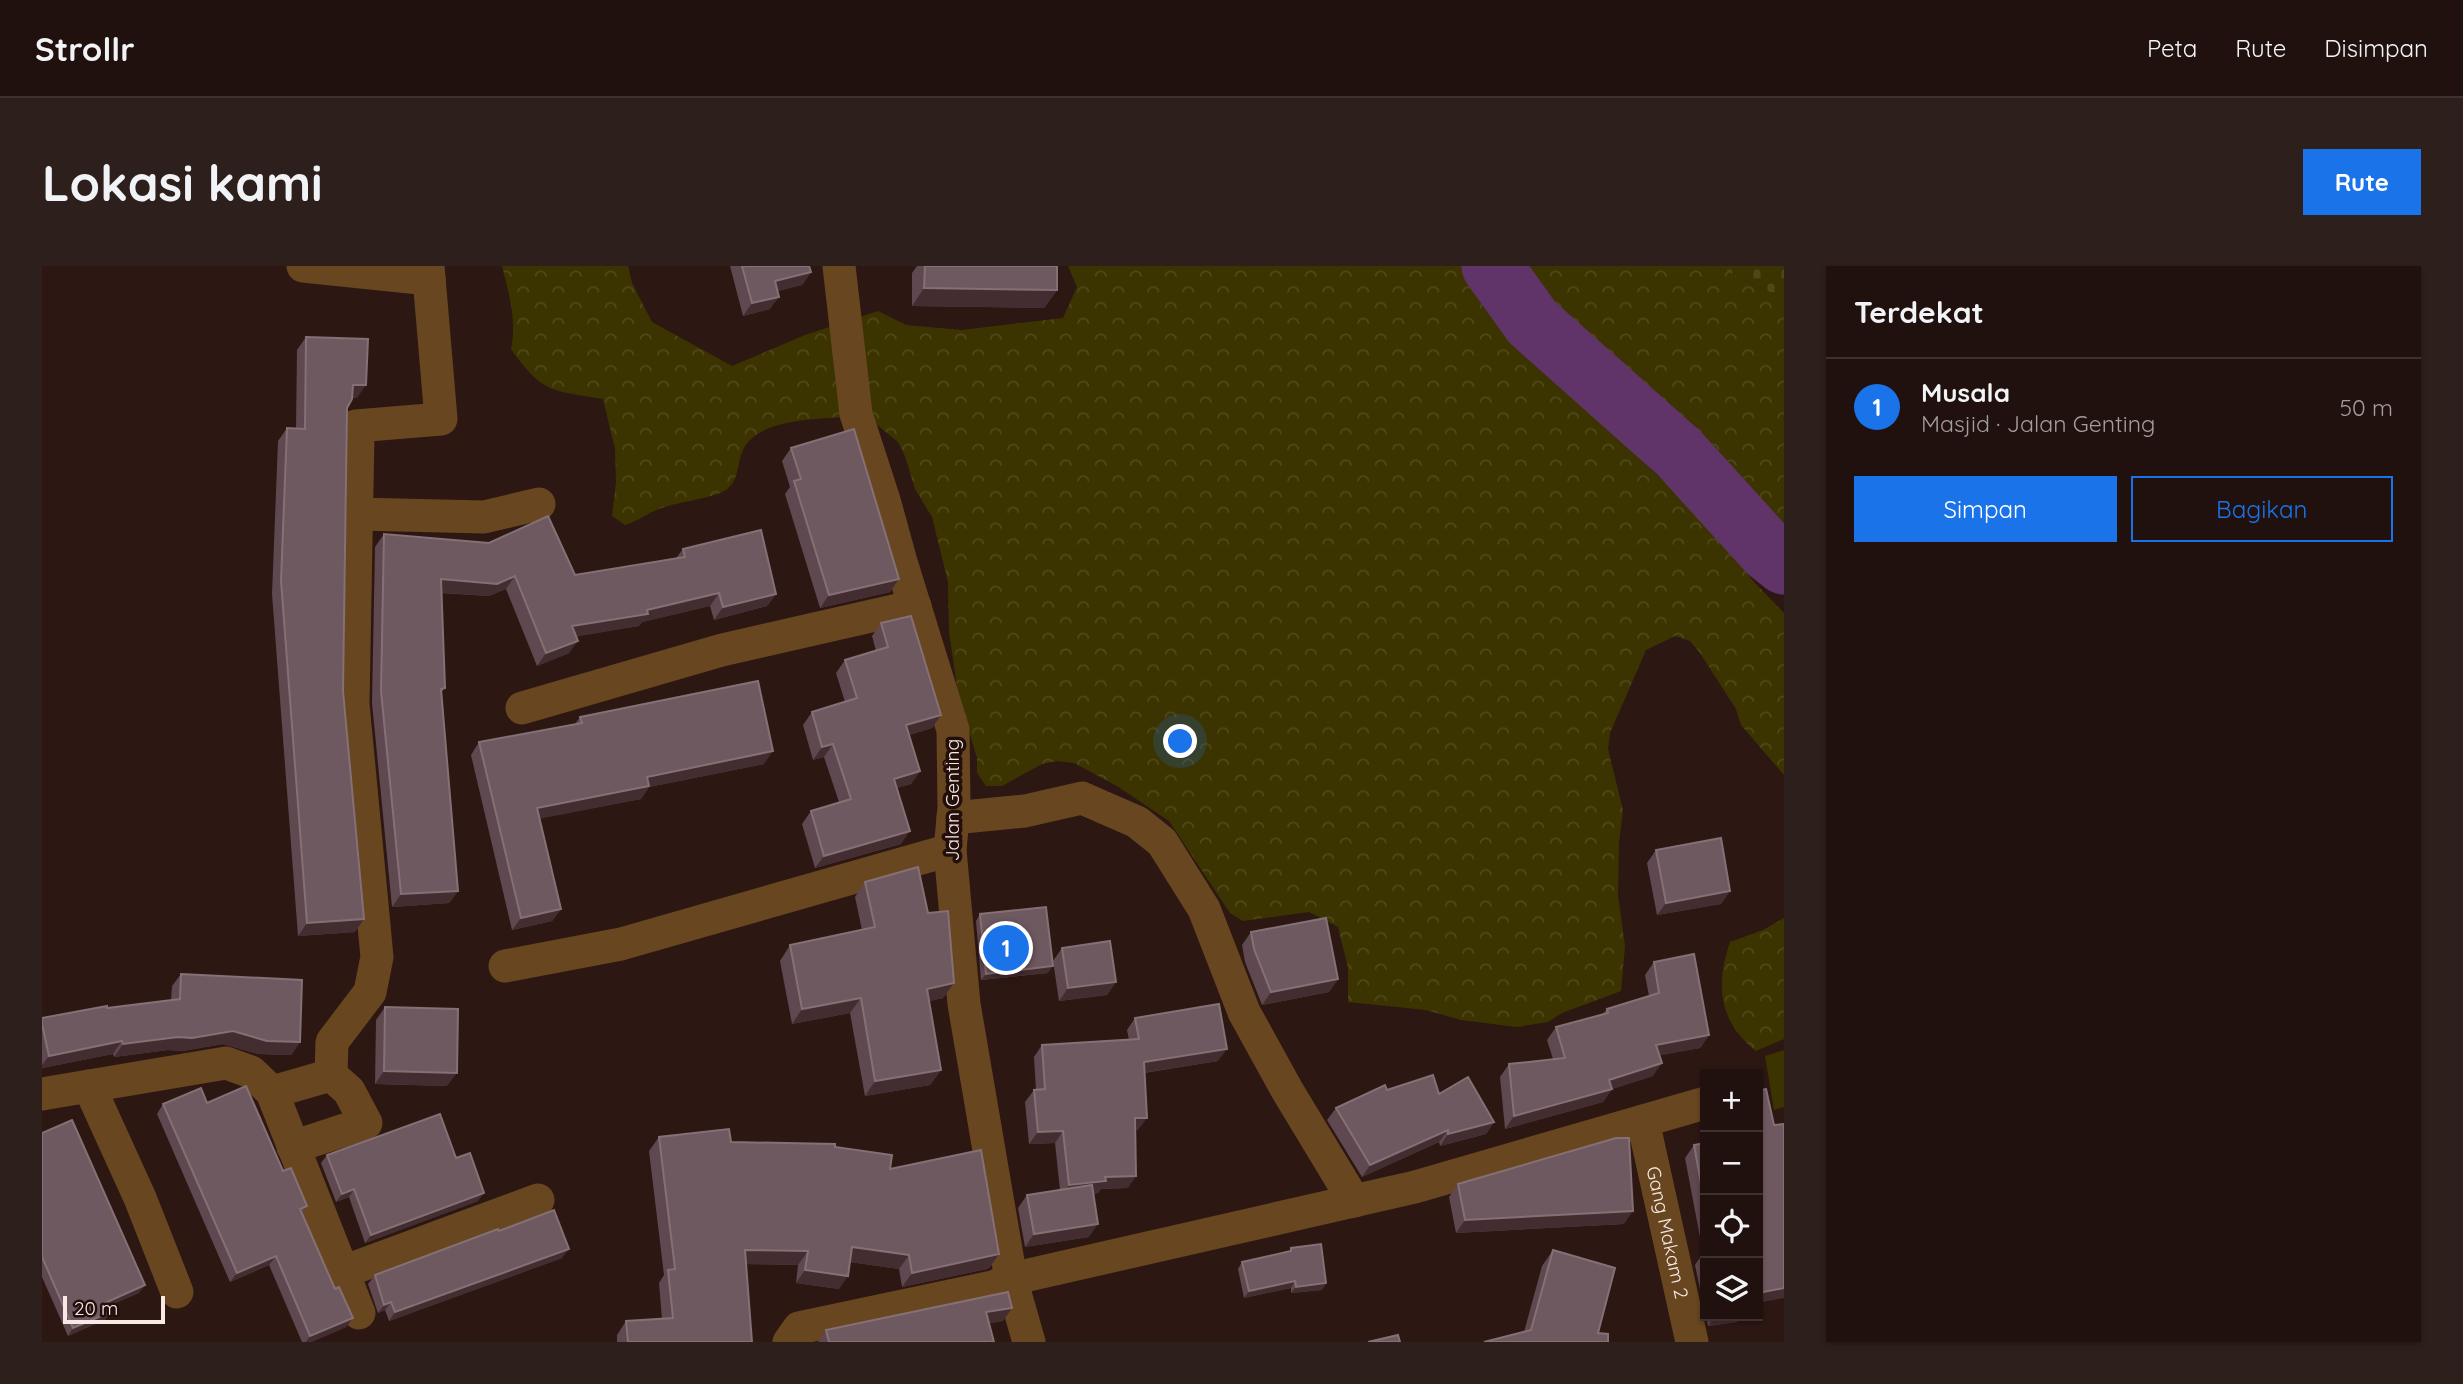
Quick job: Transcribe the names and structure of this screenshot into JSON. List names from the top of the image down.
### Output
{
  "streets": {
    "street": ["Jalan Genting", "Gang Makam 2"]
  },
  "scale_bar": "20 m",
  "page": {
    "header": "Strollr",
    "nav": ["Peta", "Rute", "Disimpan"],
    "buttons": [
      "Rute",
      ["Simpan", "Bagikan"]
    ],
    "title": "Lokasi kami",
    "heading": "Terdekat",
    "list": [
      {
        "mark": "1",
        "name": "Musala",
        "note": "Masjid · Jalan Genting",
        "value": "50 m"
      }
    ],
    "pins": "1",
    "map_buttons": ["+", "−"],
    "scale": "20 m"
  }
}
